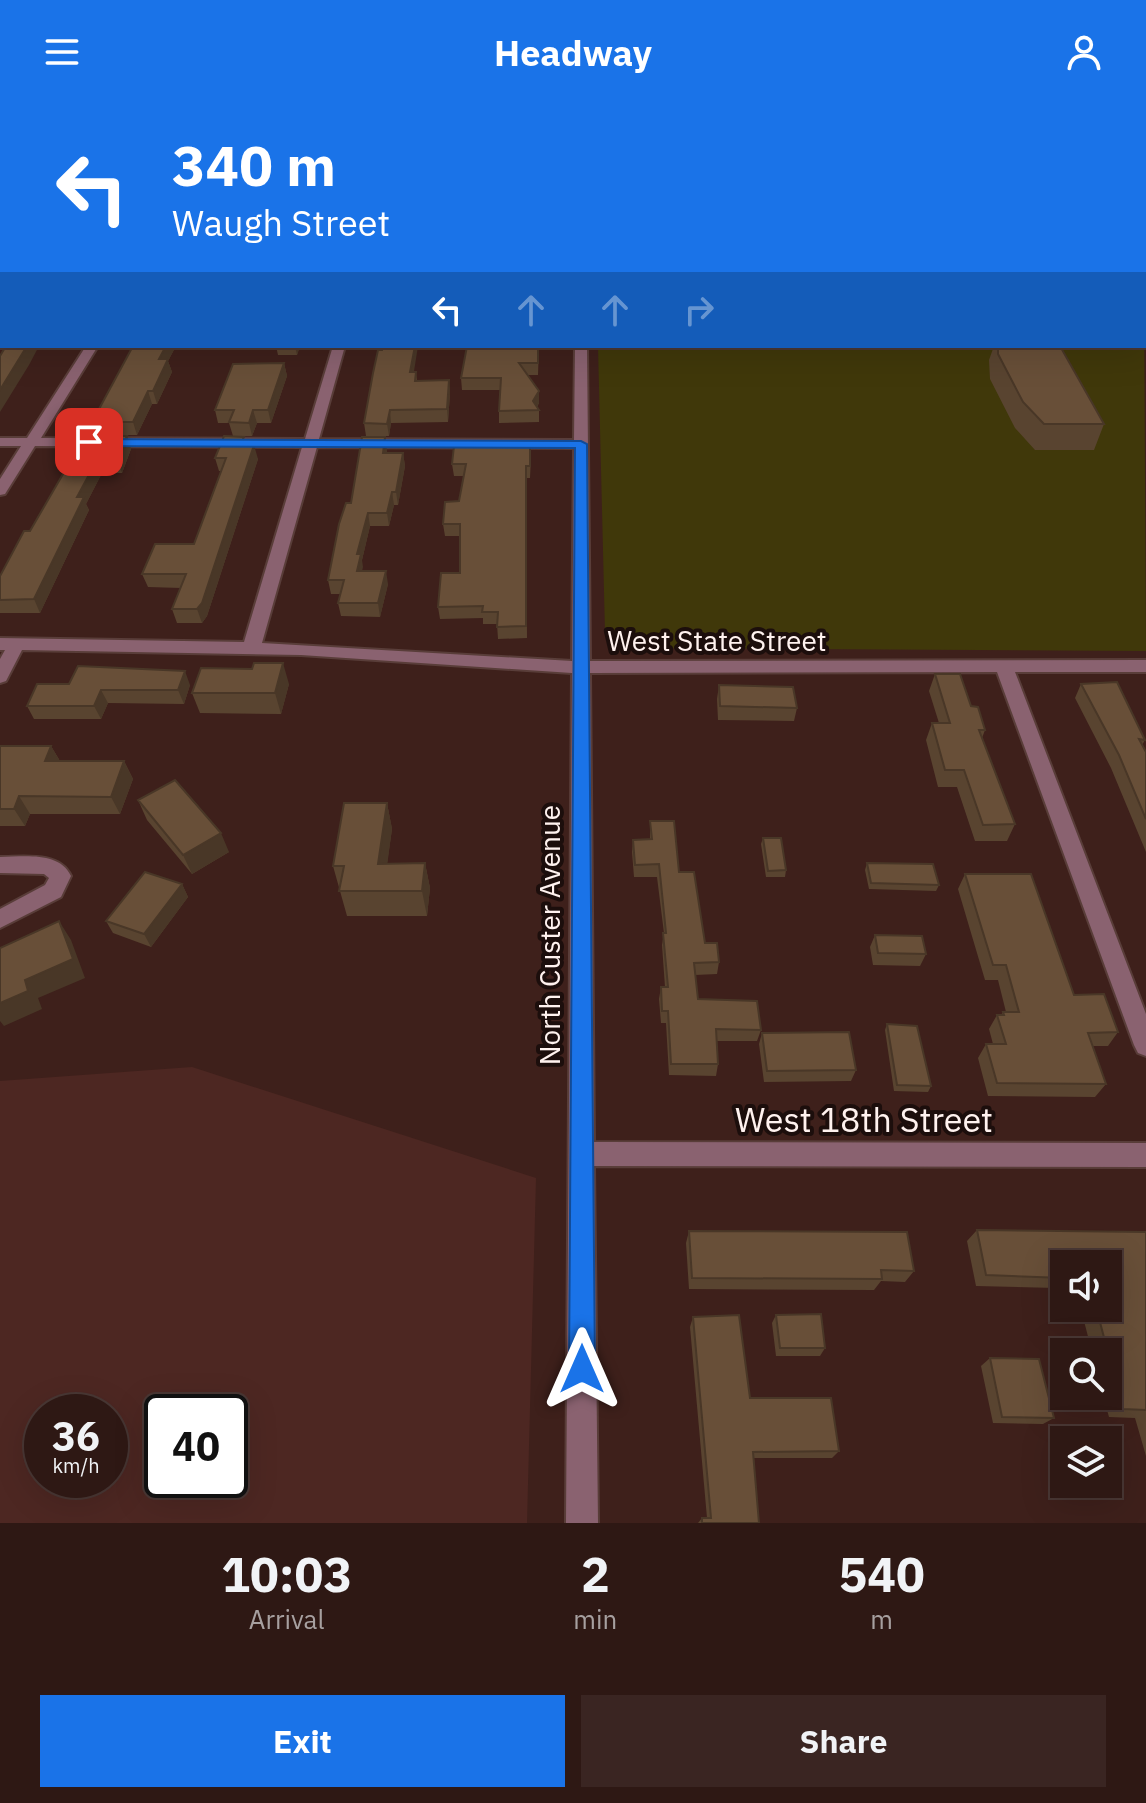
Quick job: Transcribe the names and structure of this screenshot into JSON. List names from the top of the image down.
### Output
{
  "streets": {
    "street": ["West State Street", "North Custer Avenue", "West 18th Street"]
  },
  "crossings": [
    ["West State Street", "North Custer Avenue"],
    ["North Custer Avenue", "West 18th Street"]
  ],
  "page": {
    "header": "Headway",
    "turn": ["340 m", "Waugh Street"],
    "speed": "36 km/h",
    "limit": "40",
    "eta": [
      "10:03",
      "Arrival",
      "2",
      "min",
      "540",
      "m"
    ],
    "buttons": ["Exit", "Share"]
  }
}
